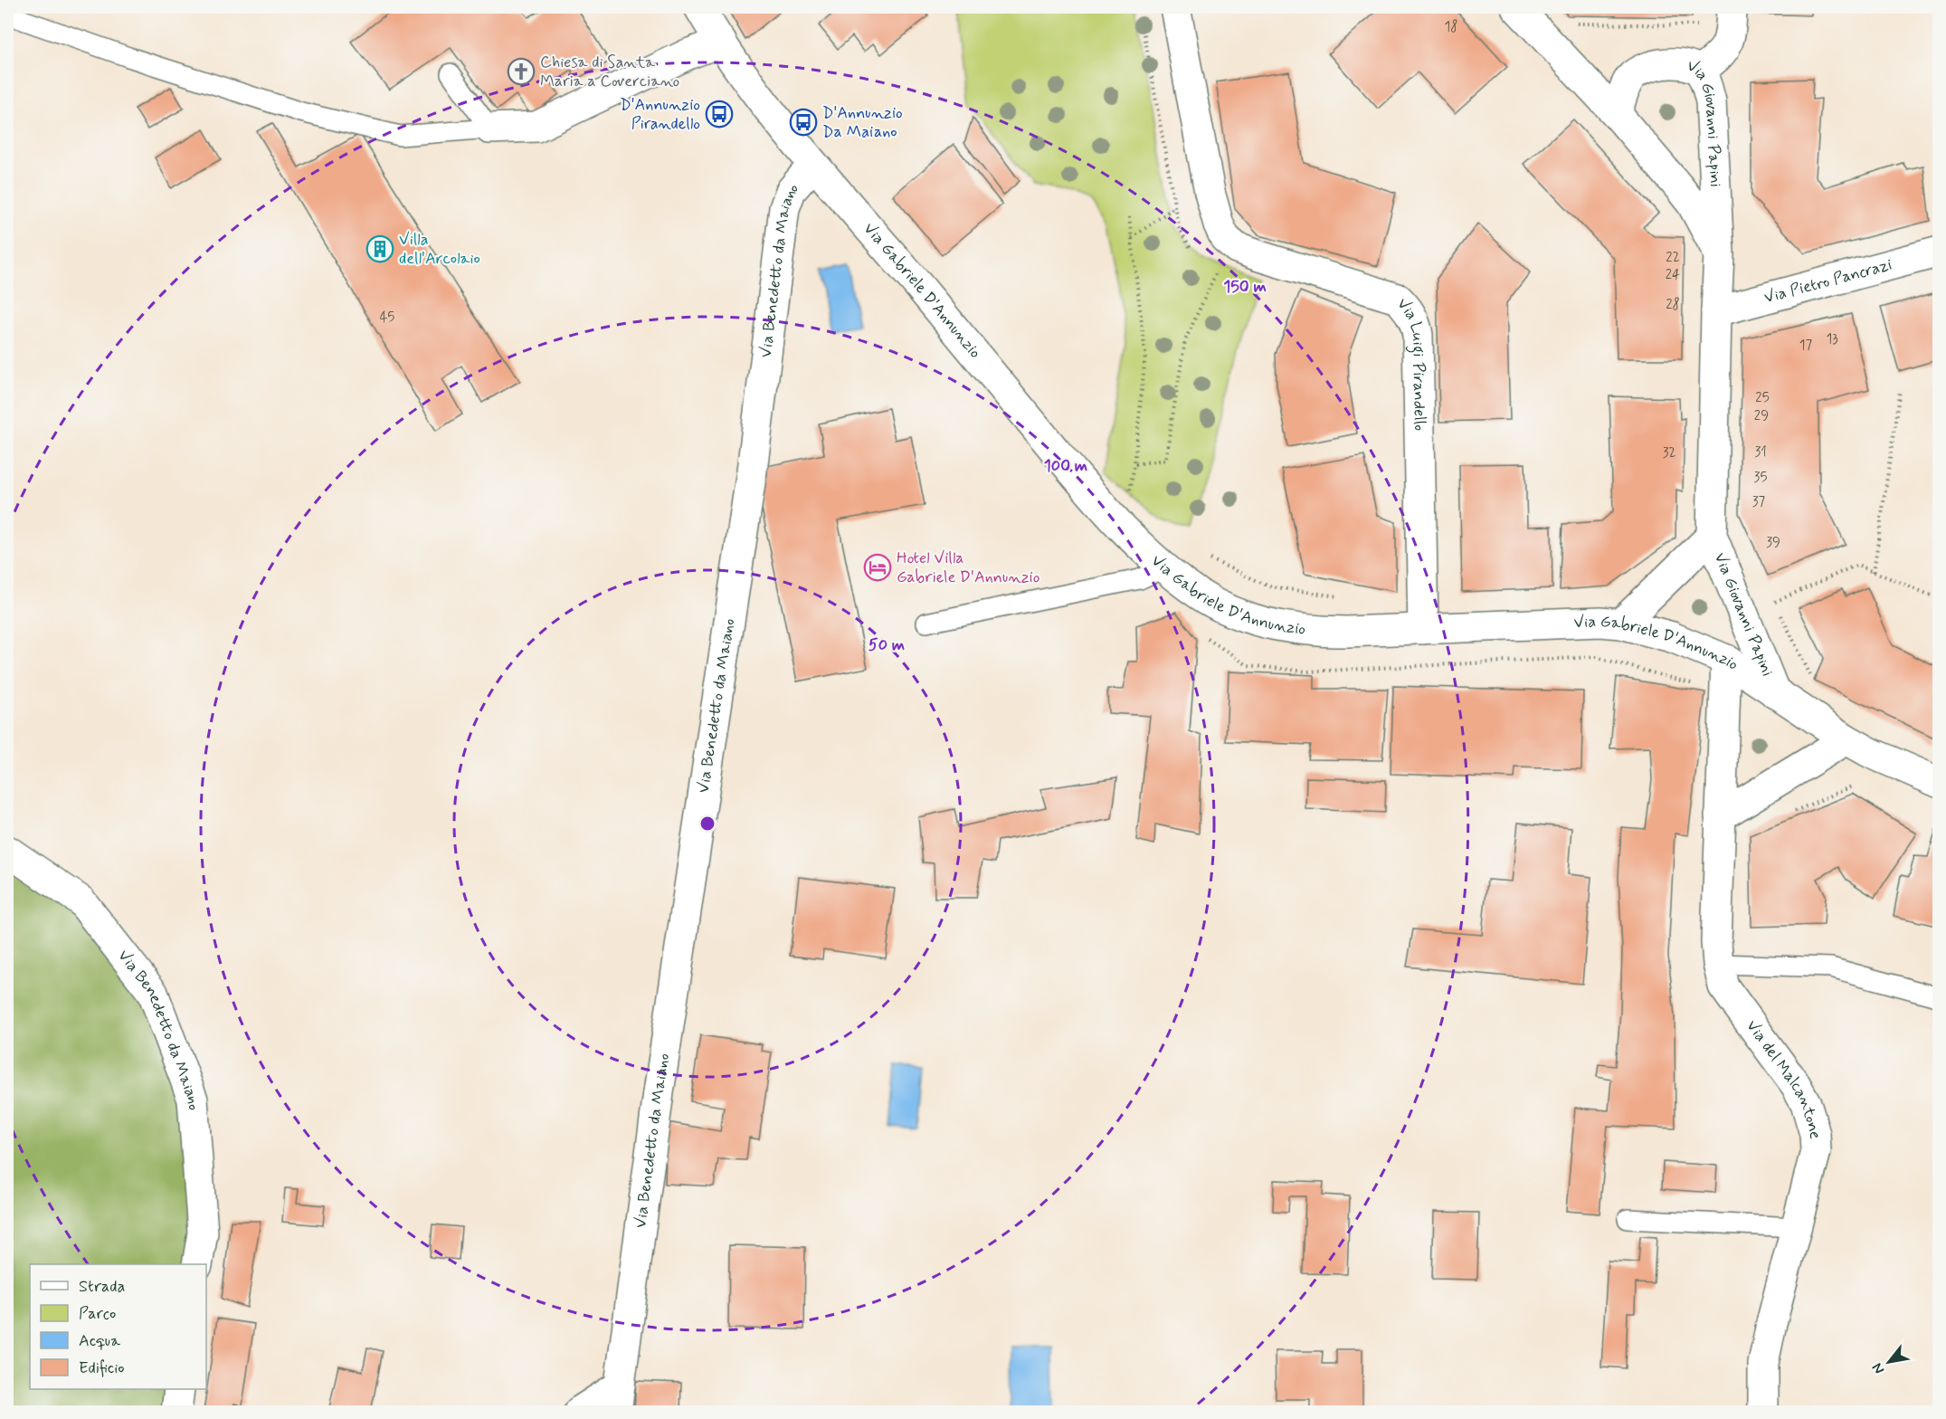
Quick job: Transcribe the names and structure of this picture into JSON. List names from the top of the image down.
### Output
{
  "streets": {
    "street": [
      "Via Giovanni Papini",
      "Via Benedetto da Maiano",
      "Via Pietro Pancrazi",
      "Via Gabriele D'Annunzio",
      "Via Luigi Pirandello",
      "Via del Malcantone"
    ]
  },
  "crossings": [
    ["Via Giovanni Papini", "Via Pietro Pancrazi"],
    ["Via Giovanni Papini", "Via Gabriele D'Annunzio"],
    ["Via Benedetto da Maiano", "Via Gabriele D'Annunzio"],
    ["Via Gabriele D'Annunzio", "Via Luigi Pirandello"]
  ],
  "places": {
    "church": ["Chiesa di Santa Maria a Coverciano"],
    "bus stop": ["D'Annunzio Pirandello", "D'Annunzio Da Maiano"],
    "building": ["Villa dell'Arcolaio"],
    "hotel": ["Hotel Villa Gabriele D'Annunzio"]
  },
  "house_numbers": [
    "18",
    "22",
    "24",
    "28",
    "45",
    "13",
    "17",
    "25",
    "29",
    "31",
    "32",
    "35",
    "37",
    "39"
  ],
  "legend": [
    "Strada",
    "Parco",
    "Acqua",
    "Edificio"
  ],
  "north": "bottom left",
  "rings": ["150 m", "100 m", "50 m"]
}
